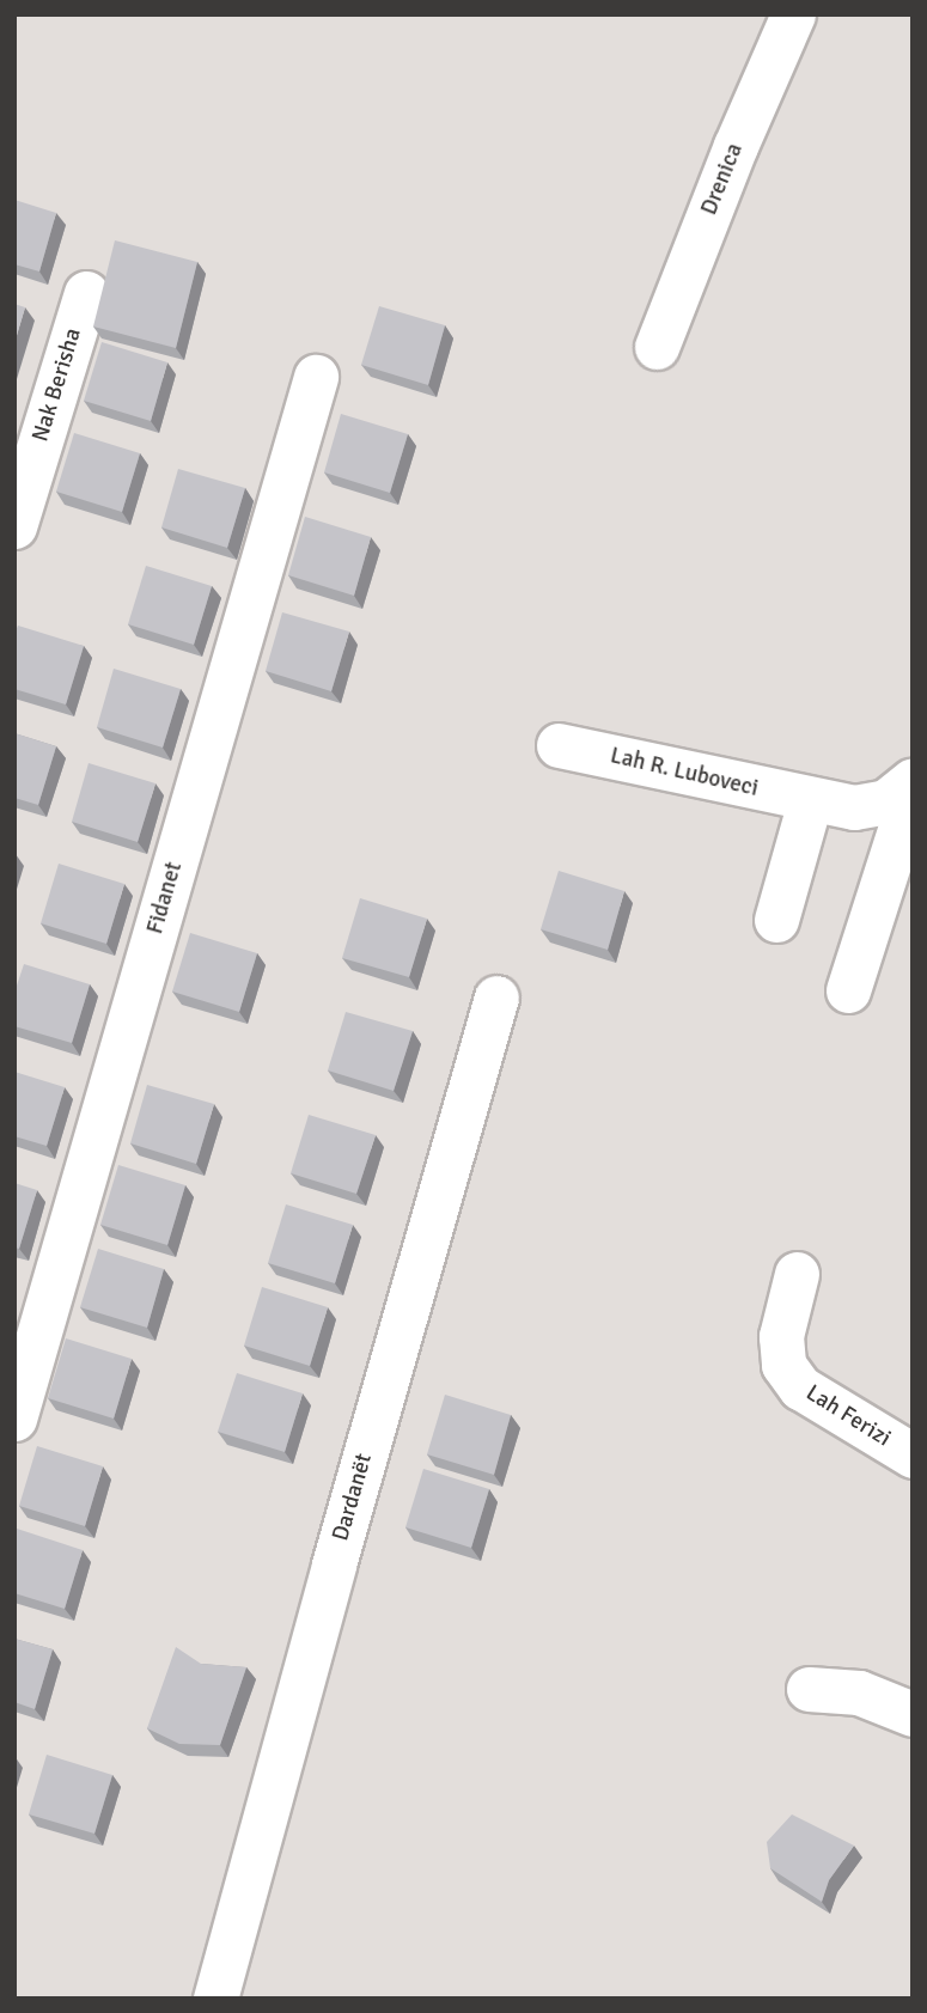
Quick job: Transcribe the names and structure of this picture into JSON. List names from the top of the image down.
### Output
{
  "streets": {
    "street": [
      "Drenica",
      "Nak Berisha",
      "Lah R. Luboveci",
      "Fidanet",
      "Lah Ferizi",
      "Dardanët"
    ]
  }
}
